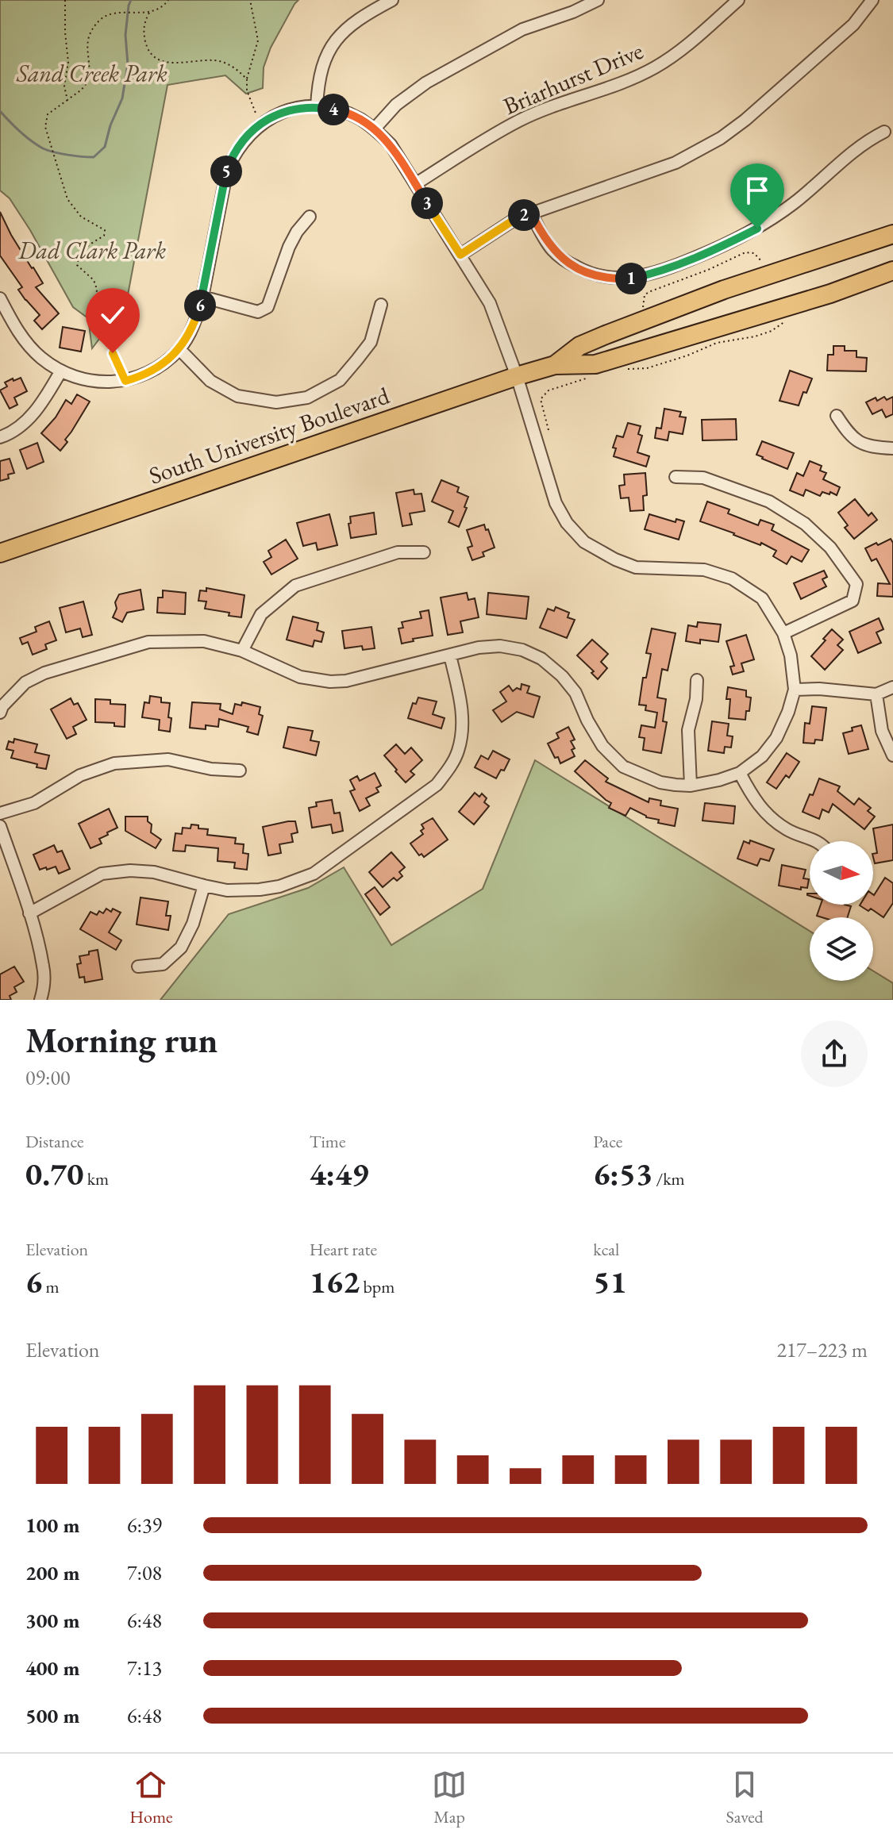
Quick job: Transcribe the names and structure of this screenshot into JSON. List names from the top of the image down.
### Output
{
  "streets": {
    "main road": ["South University Boulevard"],
    "street": ["Briarhurst Drive"]
  },
  "parks": ["Sand Creek Park", "Dad Clark Park"],
  "north": "right",
  "page": {
    "pins": [
      "4",
      "5",
      "3",
      "2",
      "1",
      "6"
    ],
    "heading": ["Morning run", "09:00"],
    "stats": [
      ["Distance", "0.70 km"],
      ["Time", "4:49"],
      ["Pace", "6:53 /km"],
      ["Elevation", "6 m"],
      ["Heart rate", "162 bpm"],
      ["kcal", "51"]
    ],
    "chart": ["Elevation", "217–223 m"],
    "list": [
      {
        "name": "100 m",
        "note": "6:39"
      },
      {
        "name": "200 m",
        "note": "7:08"
      },
      {
        "name": "300 m",
        "note": "6:48"
      },
      {
        "name": "400 m",
        "note": "7:13"
      },
      {
        "name": "500 m",
        "note": "6:48"
      }
    ],
    "tabs": ["Home", "Map", "Saved"]
  }
}
